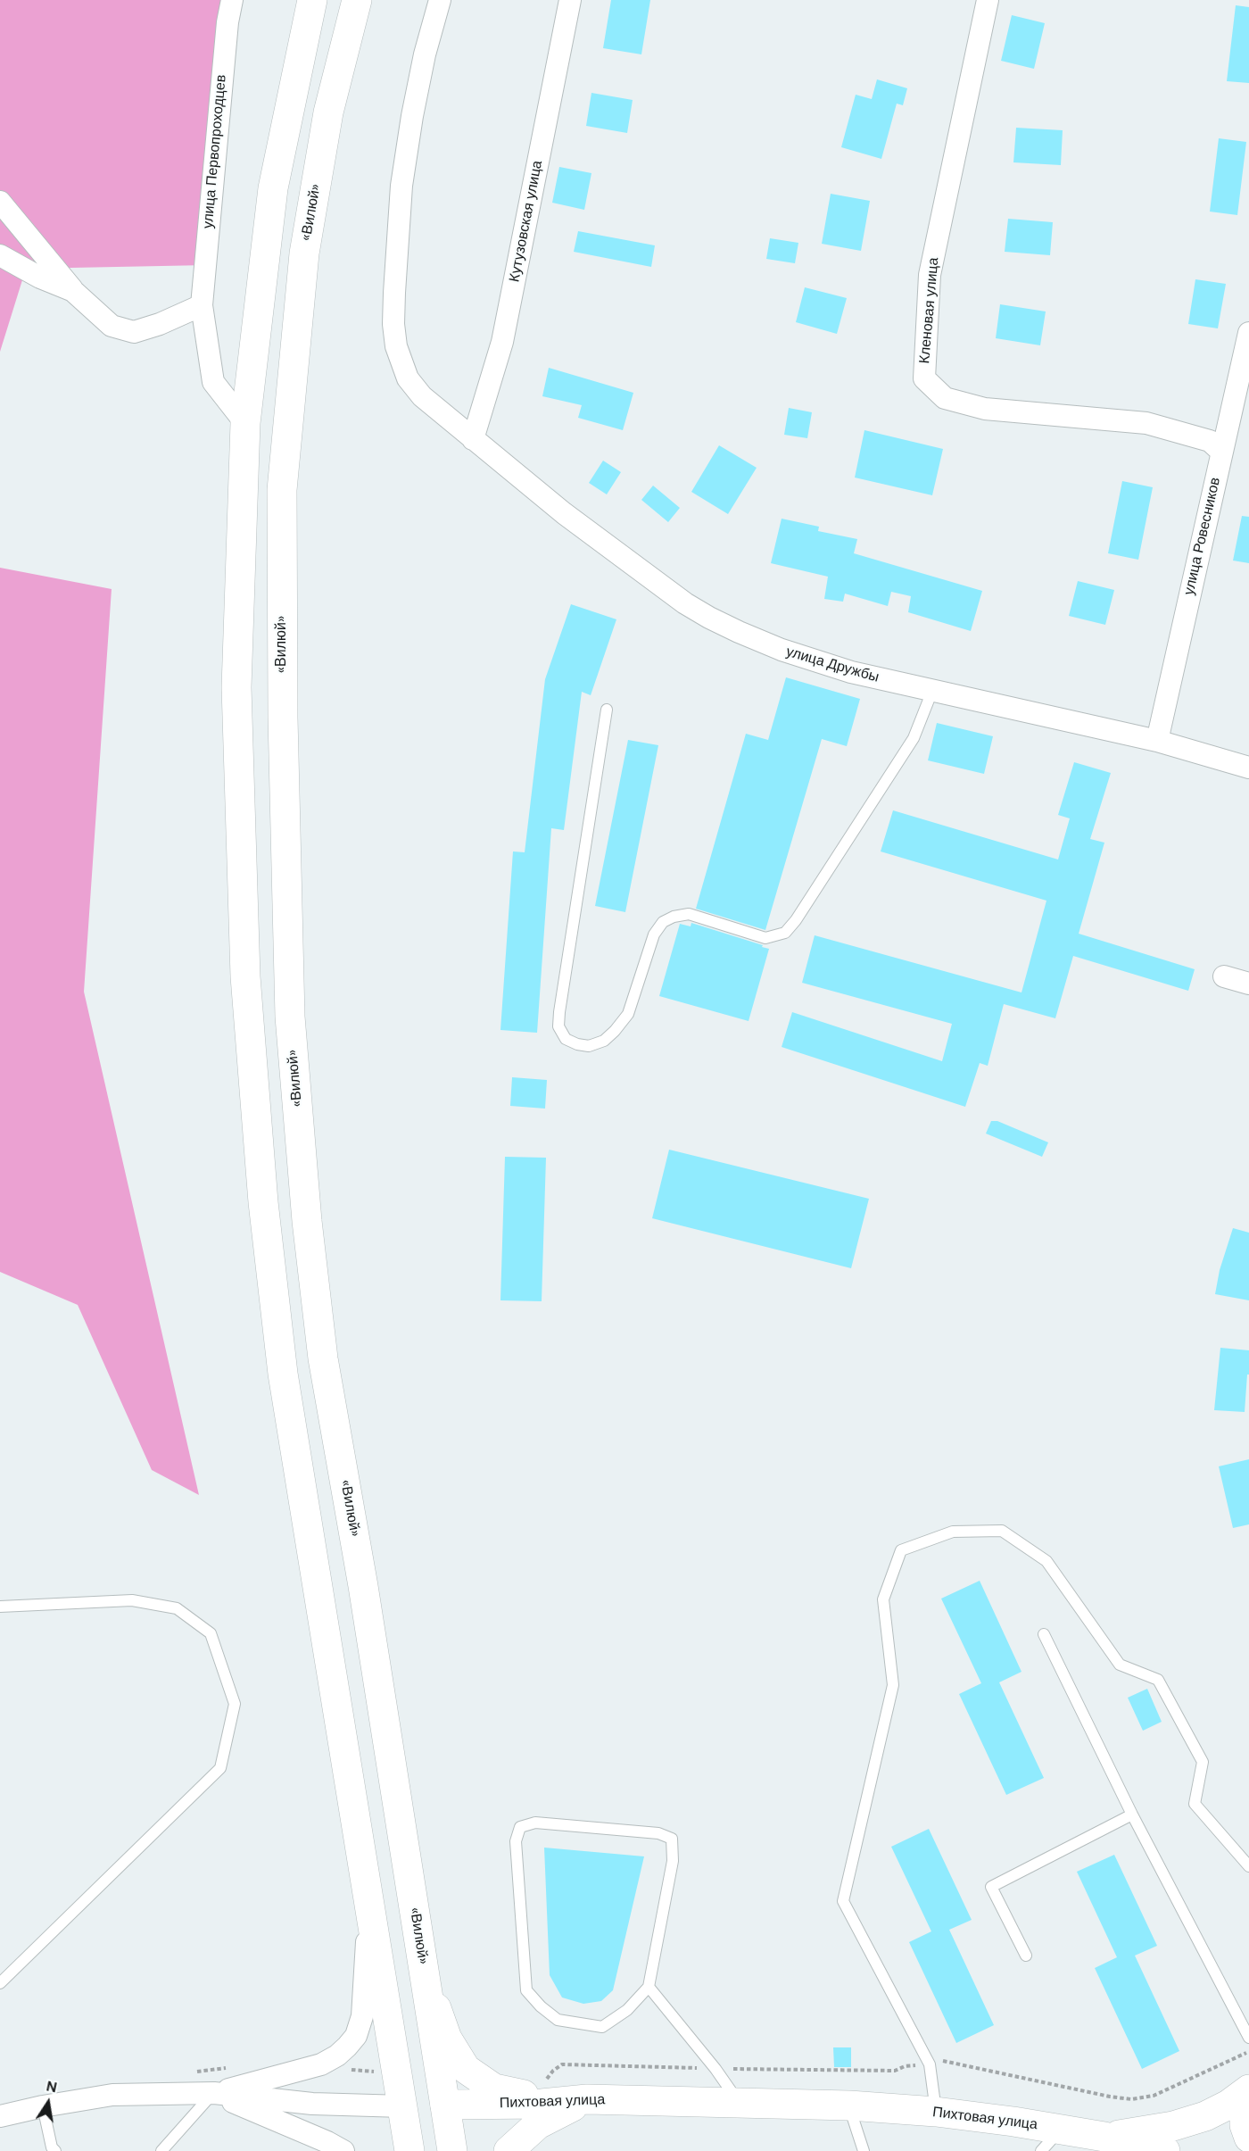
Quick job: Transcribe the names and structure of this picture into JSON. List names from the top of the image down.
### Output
{
  "streets": {
    "main road": ["«Вилюй»", "Пихтовая улица"],
    "street": [
      "улица Первопроходцев",
      "Кутузовская улица",
      "Кленовая улица",
      "улица Ровесников",
      "улица Дружбы"
    ]
  },
  "crossings": [
    ["«Вилюй»", "Пихтовая улица"],
    ["Кутузовская улица", "улица Дружбы"],
    ["Кленовая улица", "улица Ровесников"],
    ["улица Ровесников", "улица Дружбы"]
  ],
  "north": "top"
}
